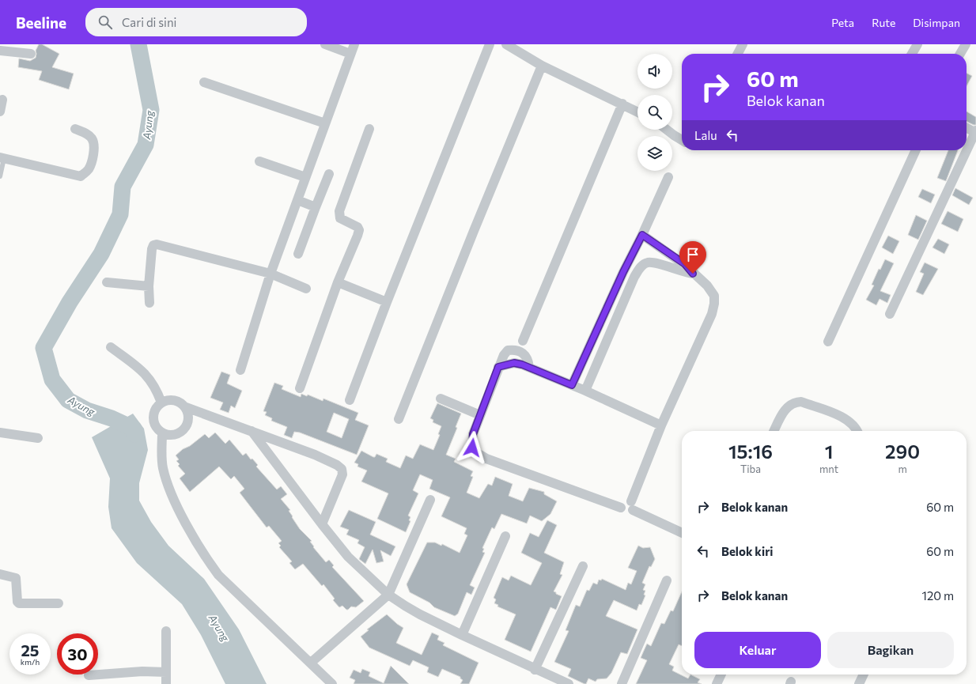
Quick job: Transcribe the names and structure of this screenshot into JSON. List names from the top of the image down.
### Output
{
  "water": ["Ayung"],
  "page": {
    "header": "Beeline",
    "search": "Cari di sini",
    "nav": ["Peta", "Rute", "Disimpan"],
    "turn": ["60 m", "Belok kanan"],
    "then": "Lalu",
    "eta": [
      "15:16",
      "Tiba",
      "1",
      "mnt",
      "290",
      "m"
    ],
    "list": [
      {
        "name": "Belok kanan",
        "value": "60 m"
      },
      {
        "name": "Belok kiri",
        "value": "60 m"
      },
      {
        "name": "Belok kanan",
        "value": "120 m"
      }
    ],
    "buttons": ["Keluar", "Bagikan"],
    "speed": "25 km/h",
    "limit": "30"
  }
}
